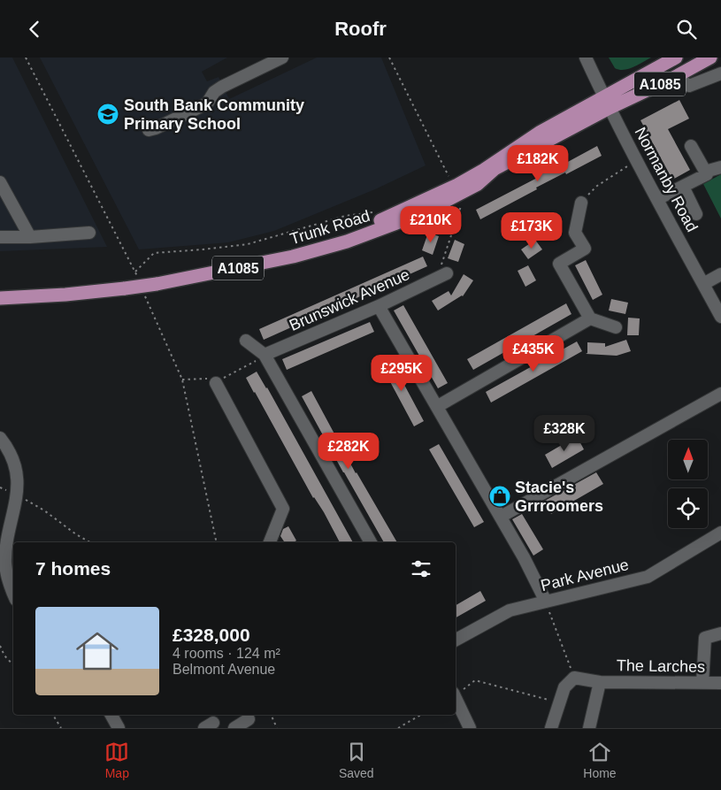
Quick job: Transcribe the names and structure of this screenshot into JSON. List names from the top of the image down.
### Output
{
  "streets": {
    "main road": ["A1085", "Trunk Road"],
    "street": [
      "Normanby Road",
      "Brunswick Avenue",
      "Park Avenue",
      "The Larches"
    ]
  },
  "crossings": [
    ["A1085", "Normanby Road"],
    ["A1085", "Trunk Road"],
    ["Normanby Road", "Trunk Road"]
  ],
  "places": {
    "school or university": ["South Bank Community Primary School"],
    "shop": ["Stacie's Grrroomers"]
  },
  "north": "top",
  "page": {
    "header": "Roofr",
    "price": [
      "£182K",
      "£210K",
      "£173K",
      "£435K",
      "£295K",
      "£328K",
      "£282K"
    ],
    "heading": "7 homes",
    "list": [
      {
        "name": "£328,000",
        "note": "4 rooms · 124 m² · Belmont Avenue"
      }
    ],
    "tabs": ["Map", "Saved", "Home"]
  }
}
